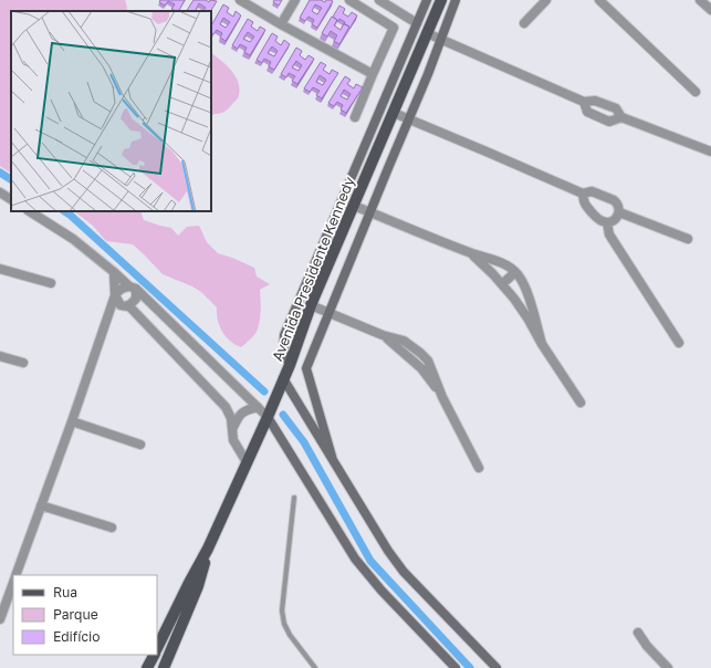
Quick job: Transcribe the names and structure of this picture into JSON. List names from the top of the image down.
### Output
{
  "streets": {
    "main road": ["Avenida Presidente Kennedy"]
  },
  "legend": ["Rua", "Parque", "Edifício"]
}
